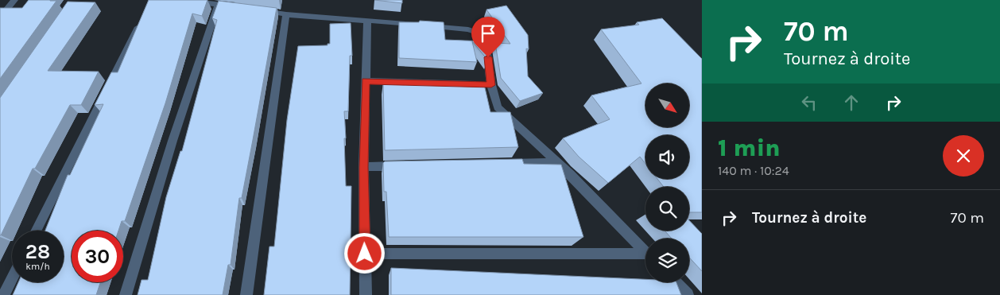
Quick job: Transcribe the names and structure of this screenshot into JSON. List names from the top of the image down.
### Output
{
  "north": "bottom right",
  "page": {
    "turn": ["70 m", "Tournez à droite"],
    "heading": ["1 min", "140 m · 10:24"],
    "list": [
      {
        "name": "Tournez à droite",
        "value": "70 m"
      }
    ],
    "speed": "28 km/h",
    "limit": "30"
  }
}
